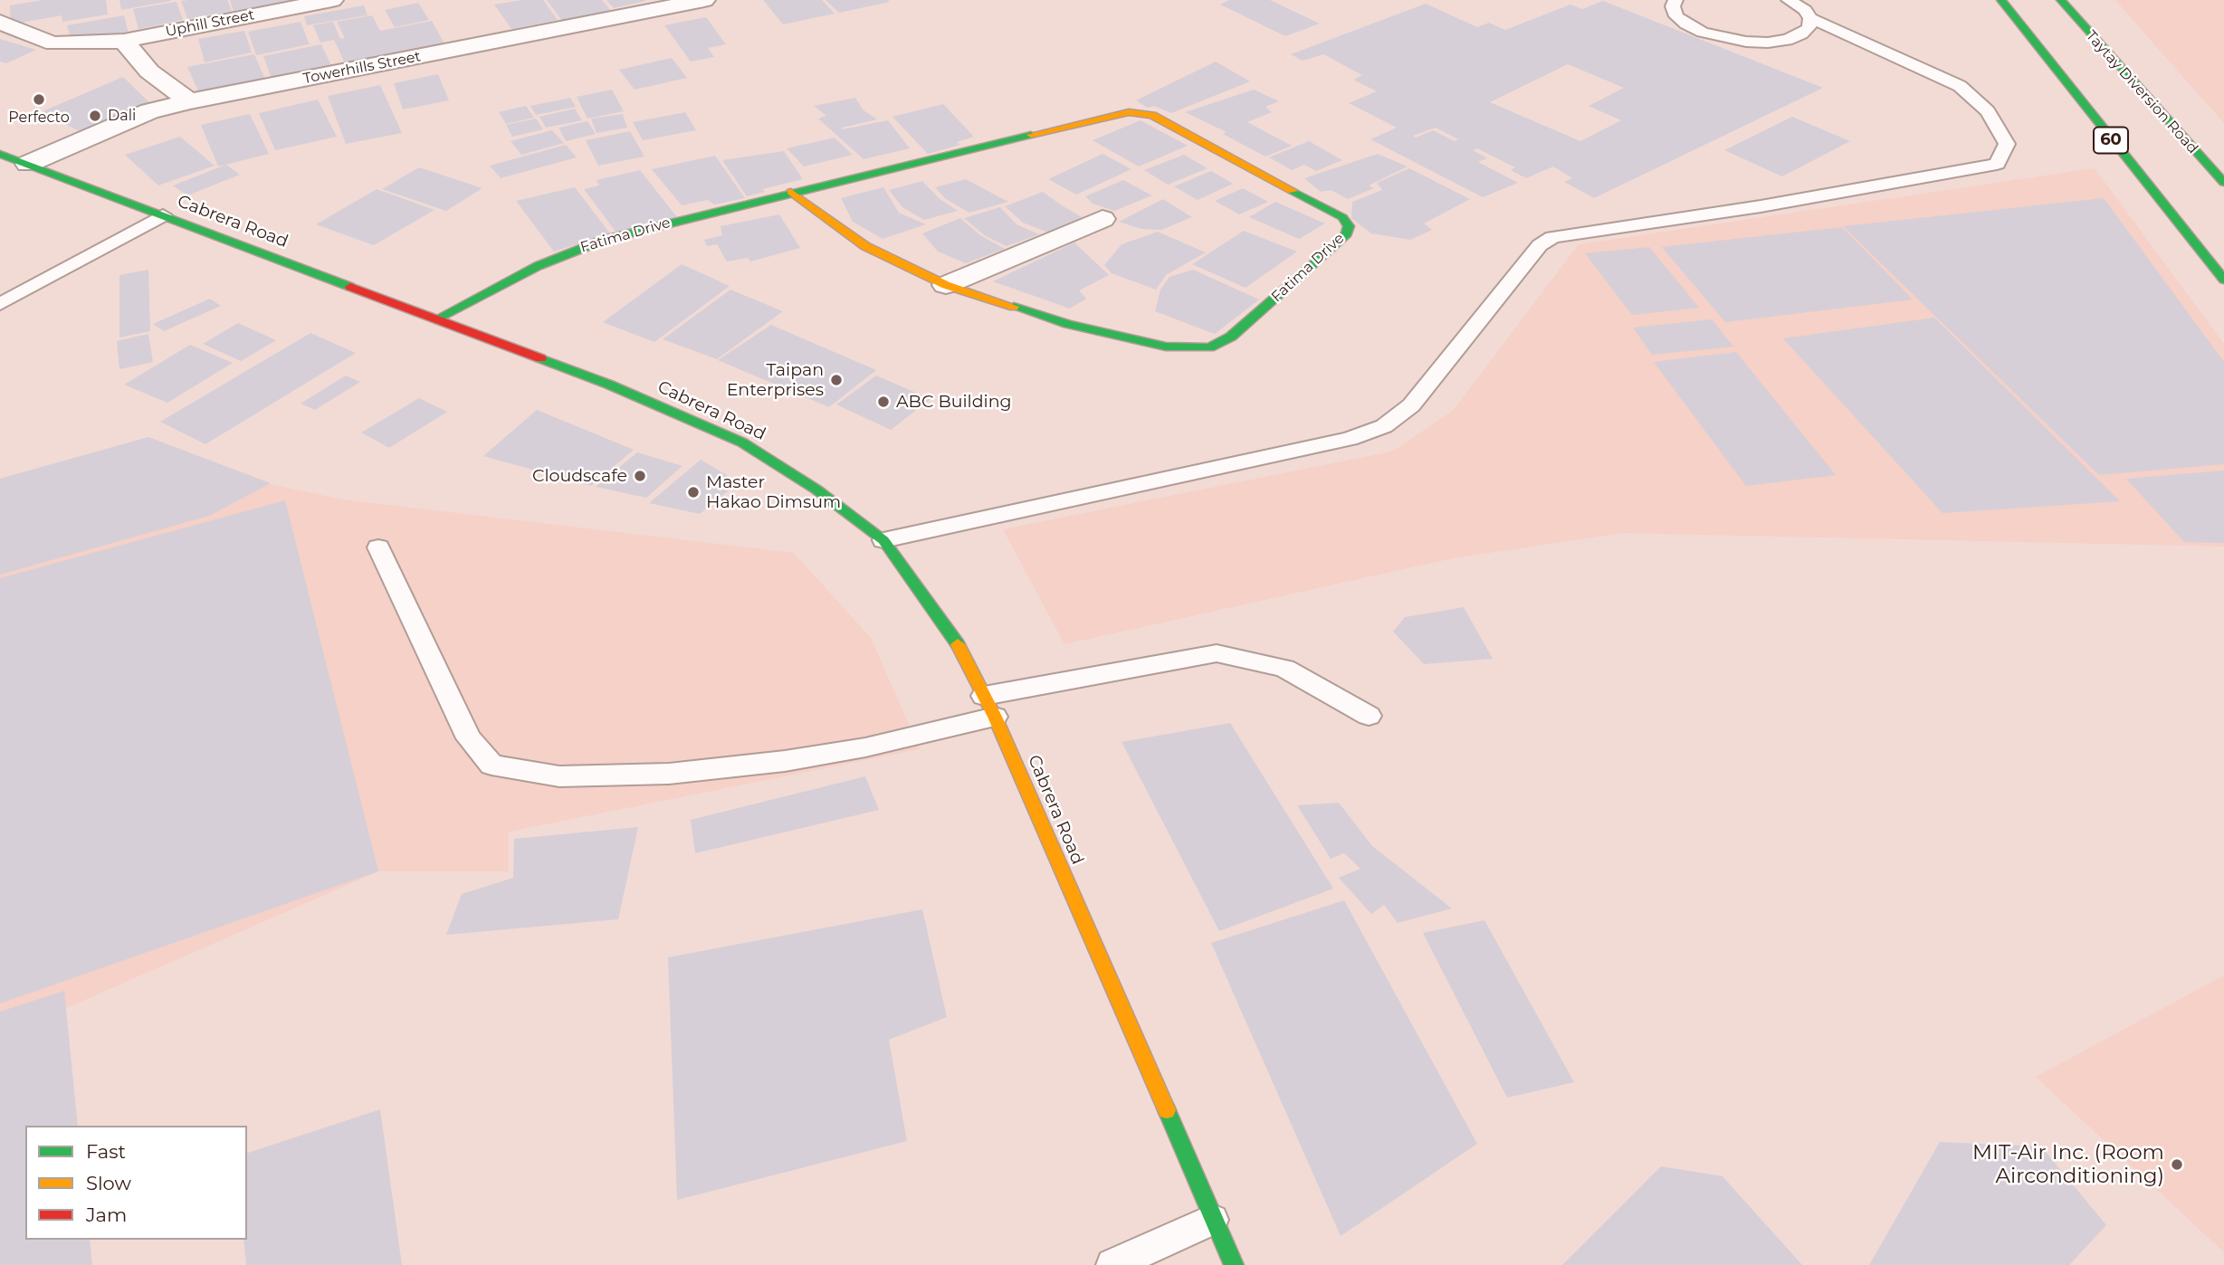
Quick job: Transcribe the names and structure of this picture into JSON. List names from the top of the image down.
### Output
{
  "streets": {
    "main road": [
      "Taytay Diversion Road",
      "60",
      "Cabrera Road",
      "Fatima Drive"
    ],
    "street": ["Uphill Street", "Towerhills Street"]
  },
  "crossings": [
    ["Towerhills Street", "Cabrera Road"],
    ["Cabrera Road", "Fatima Drive"]
  ],
  "places": [
    "Perfecto",
    "Dali",
    "Taipan Enterprises",
    "ABC Building",
    "Cloudscafe",
    "Master Hakao Dimsum",
    "MIT-Air Inc. (Room Airconditioning)"
  ],
  "legend": ["Fast", "Slow", "Jam"]
}
